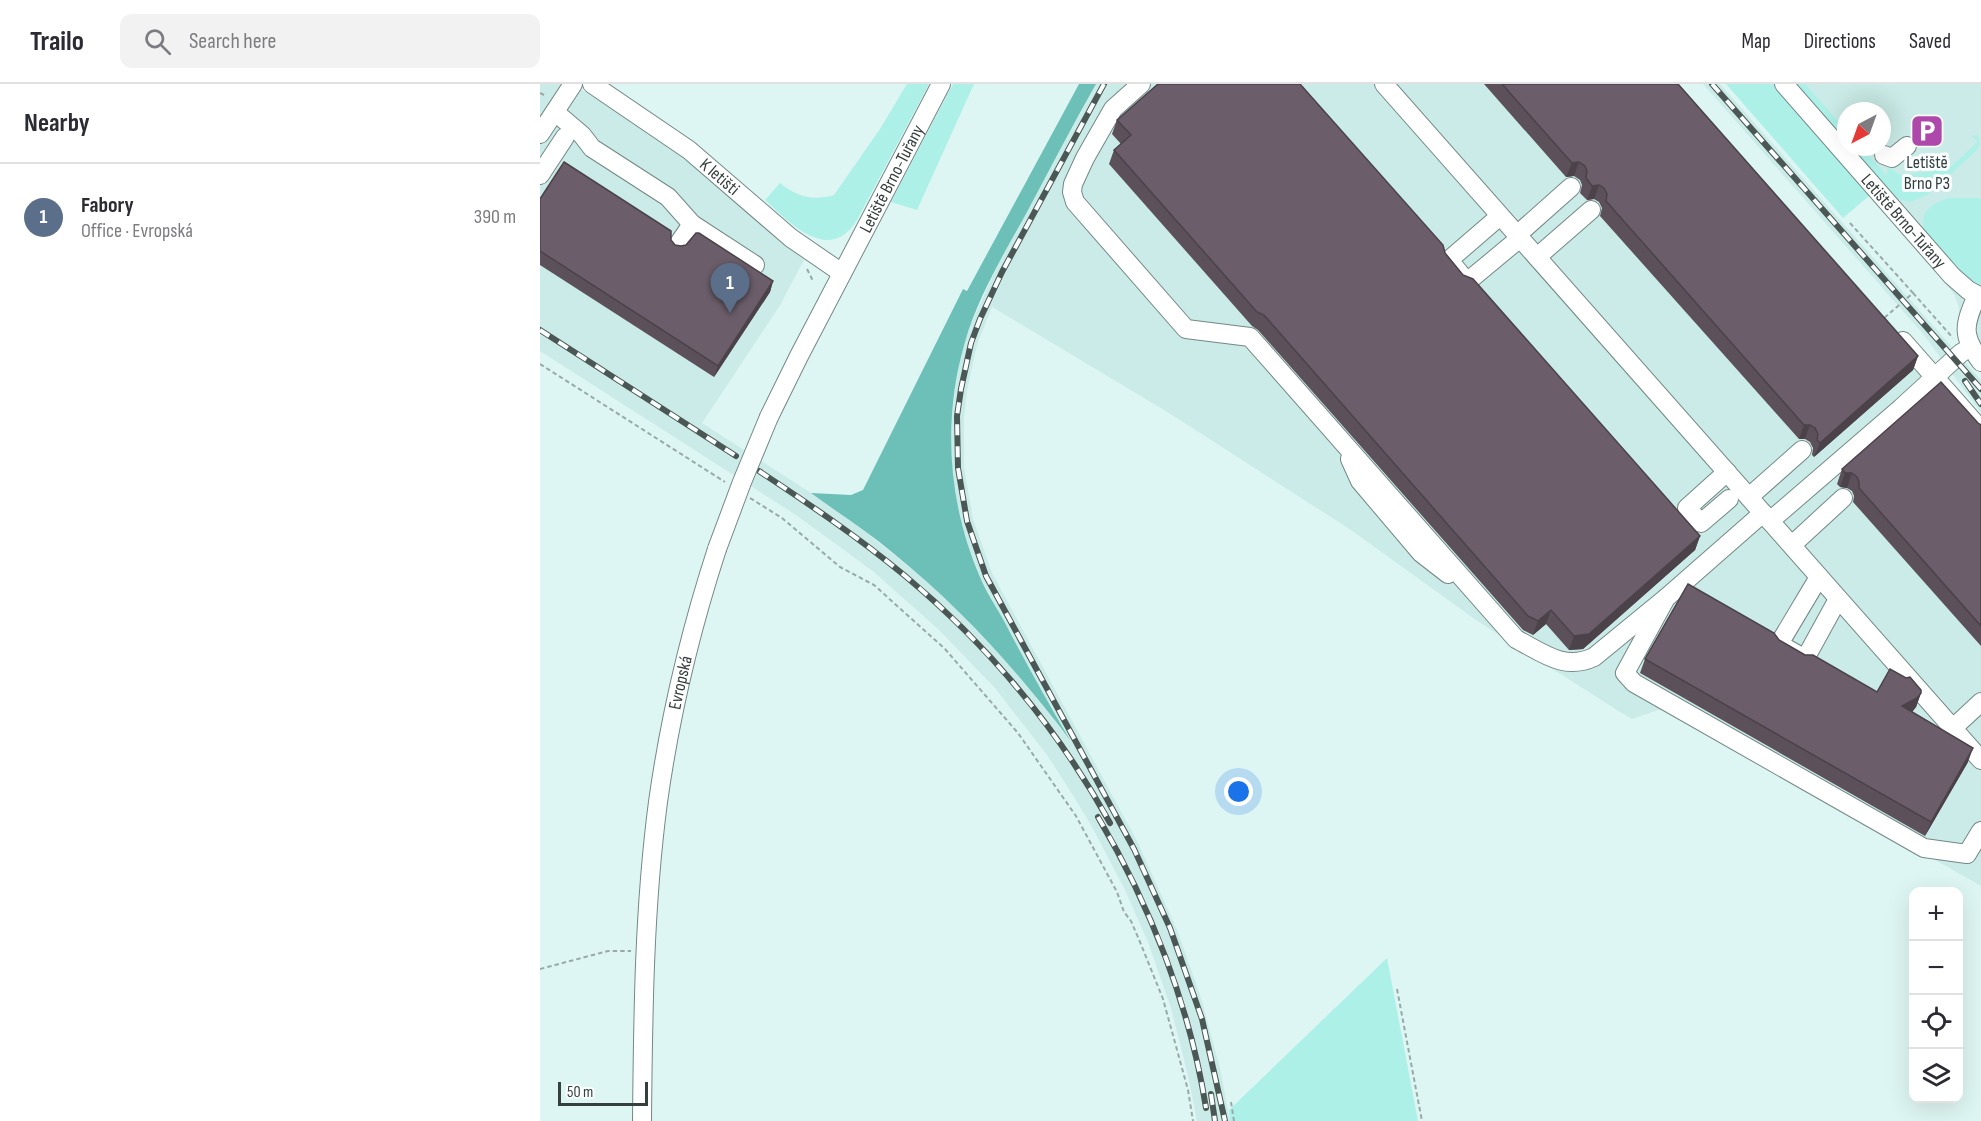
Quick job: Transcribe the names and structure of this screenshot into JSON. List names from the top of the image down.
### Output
{
  "streets": {
    "street": ["K letišti", "Letiště Brno-Tuřany", "Evropská"]
  },
  "crossings": [
    ["K letišti", "Letiště Brno-Tuřany"],
    ["K letišti", "Evropská"],
    ["Letiště Brno-Tuřany", "Evropská"]
  ],
  "places": {
    "parking": ["Letiště Brno P3"]
  },
  "scale_bar": "50 m",
  "north": "bottom left",
  "page": {
    "header": "Trailo",
    "search": "Search here",
    "nav": ["Map", "Directions", "Saved"],
    "heading": "Nearby",
    "list": [
      {
        "mark": "1",
        "name": "Fabory",
        "note": "Office · Evropská",
        "value": "390 m"
      }
    ],
    "pins": "1",
    "map_buttons": ["+", "−"],
    "scale": "50 m"
  }
}
